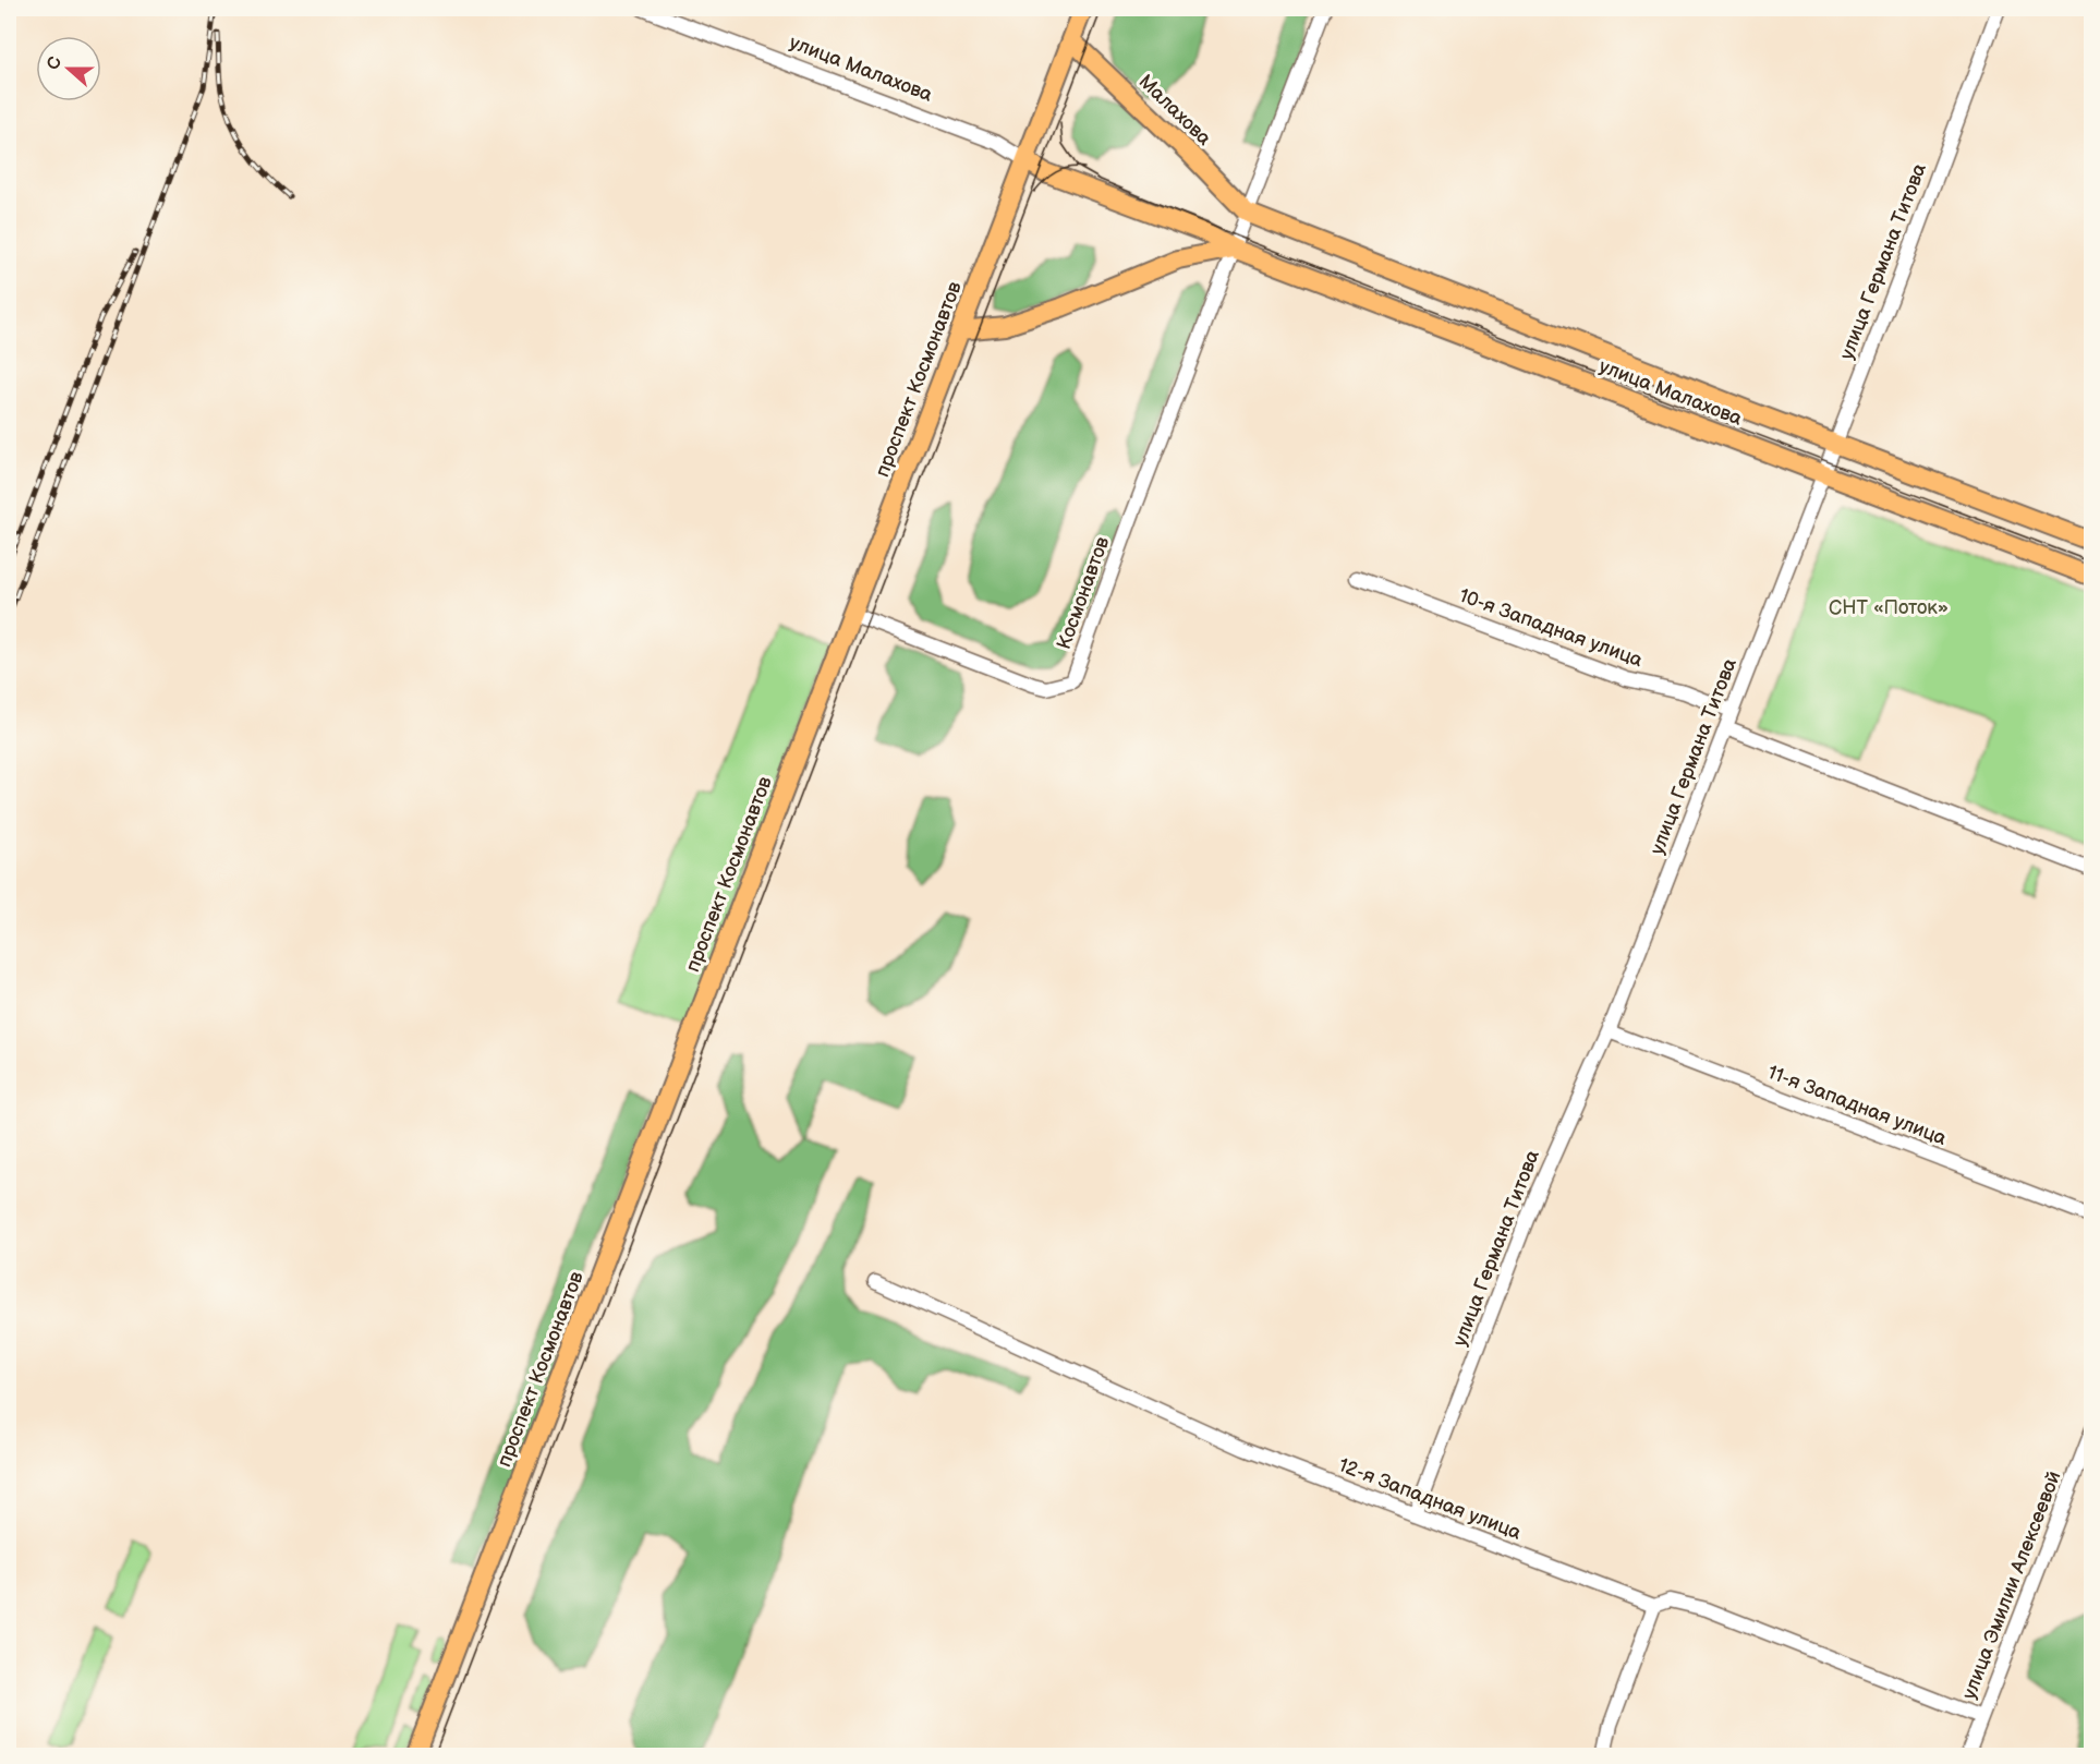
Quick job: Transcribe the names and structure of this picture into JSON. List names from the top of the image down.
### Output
{
  "streets": {
    "main road": ["улица Малахова", "Малахова", "проспект Космонавтов"],
    "street": [
      "улица Германа Титова",
      "Космонавтов",
      "10-я Западная улица",
      "11-я Западная улица",
      "12-я Западная улица",
      "улица Эмилии Алексеевой"
    ]
  },
  "crossings": [
    ["улица Малахова", "Малахова"],
    ["улица Малахова", "улица Германа Титова"],
    ["улица Малахова", "проспект Космонавтов"],
    ["улица Малахова", "Космонавтов"],
    ["Малахова", "проспект Космонавтов"],
    ["улица Германа Титова", "10-я Западная улица"],
    ["улица Германа Титова", "11-я Западная улица"],
    ["улица Германа Титова", "12-я Западная улица"],
    ["проспект Космонавтов", "Космонавтов"],
    ["12-я Западная улица", "улица Эмилии Алексеевой"]
  ],
  "parks": ["СНТ «Поток»"],
  "north": "left"
}
